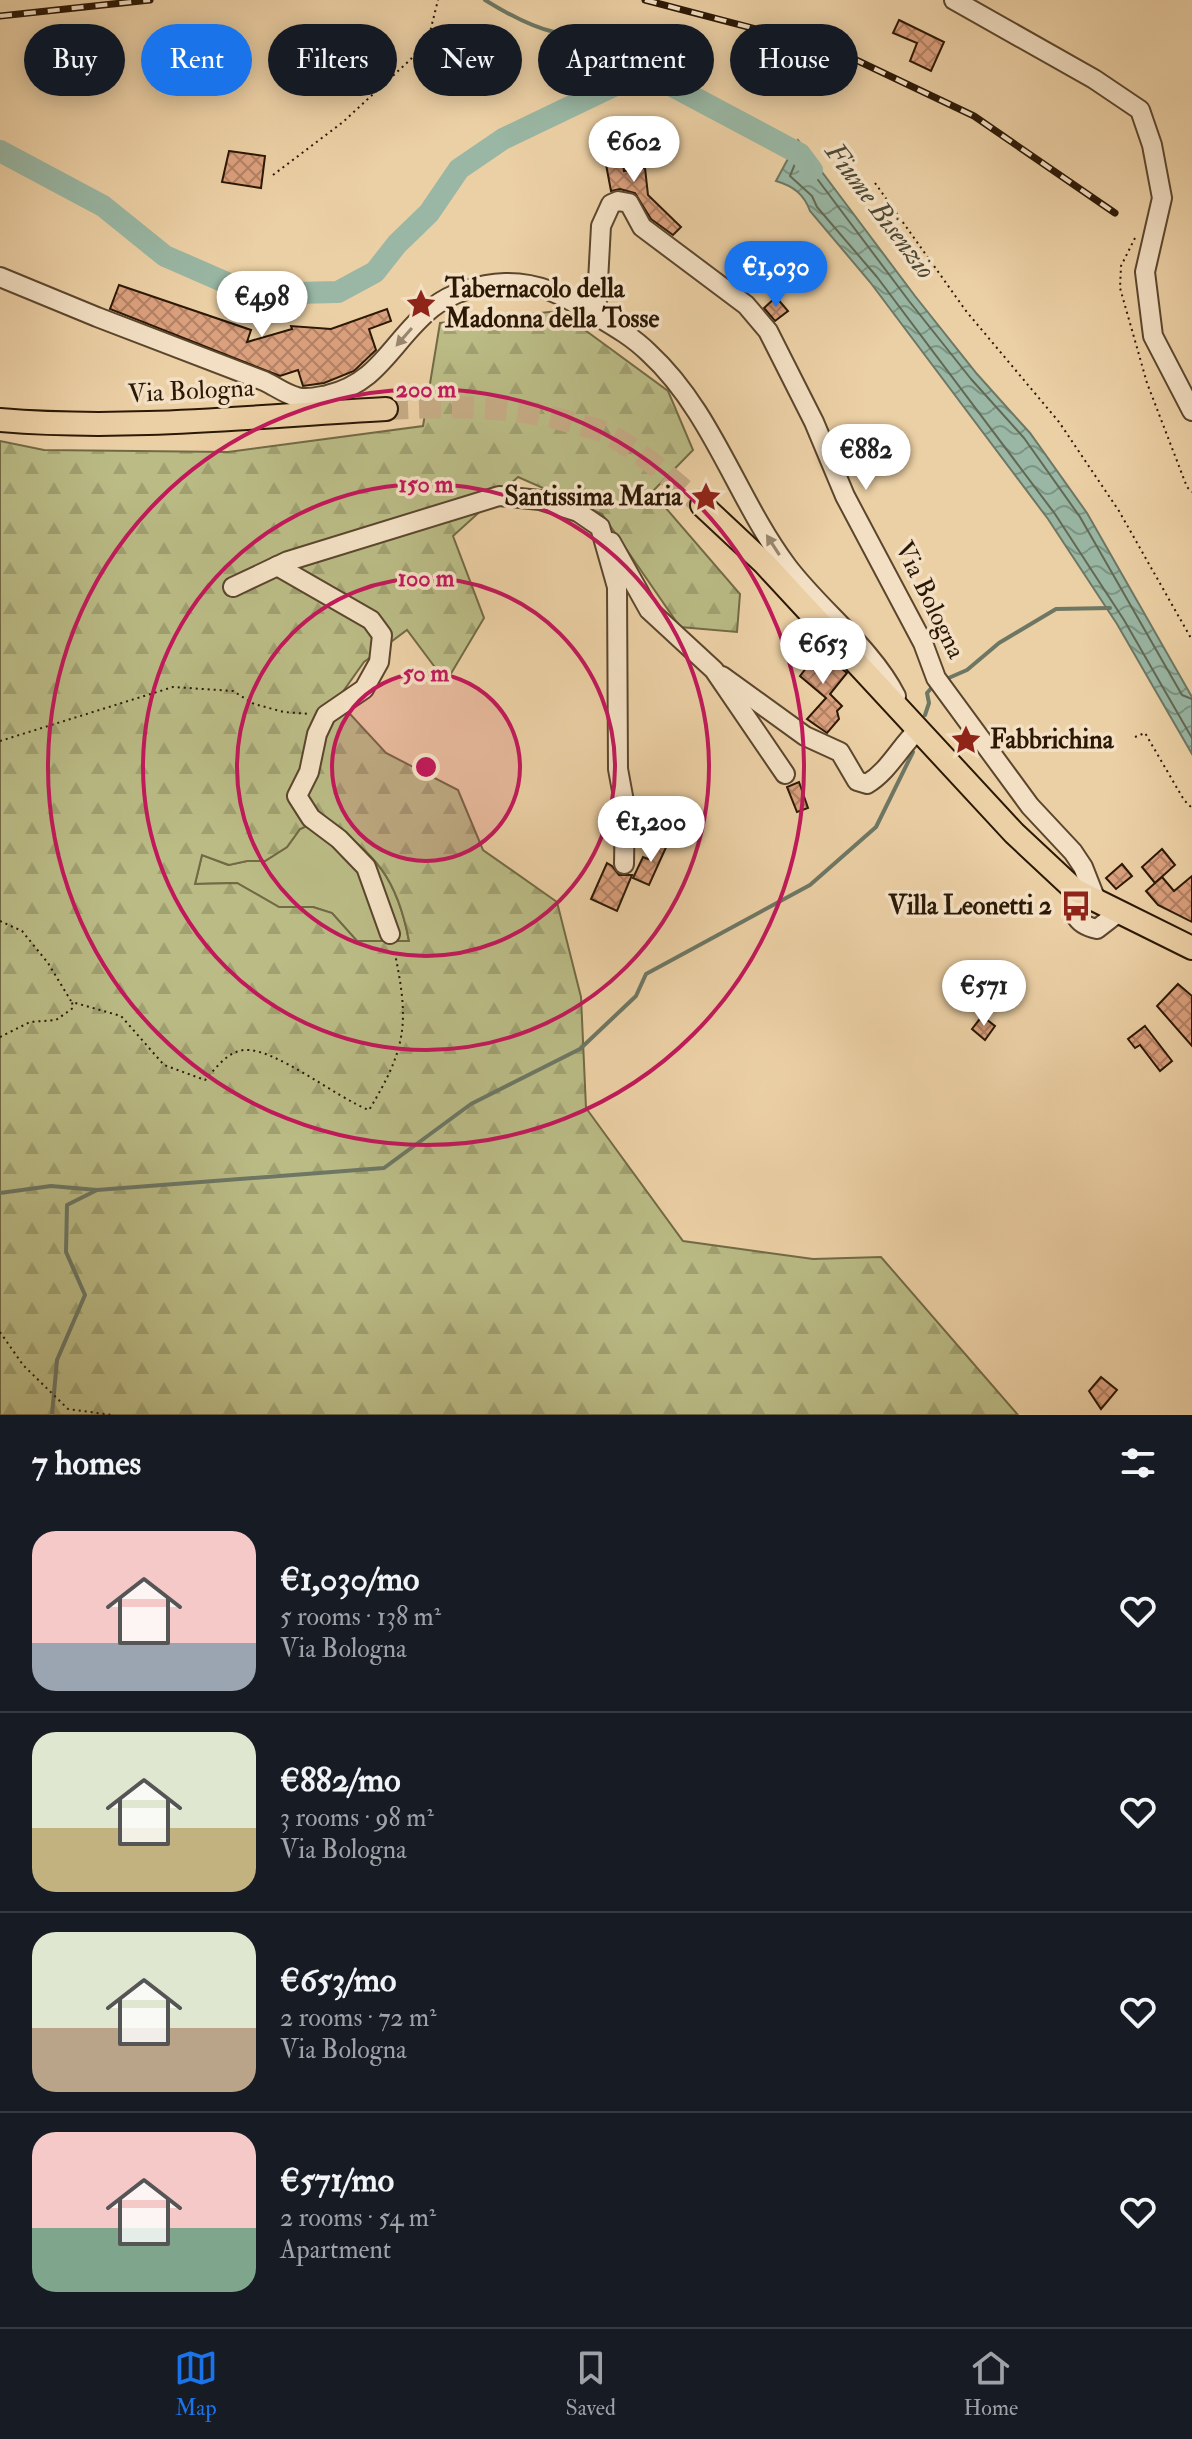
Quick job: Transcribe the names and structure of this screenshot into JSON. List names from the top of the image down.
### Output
{
  "streets": {
    "main road": ["Via Bologna"]
  },
  "water": ["Fiume Bisenzio"],
  "places": {
    "place": ["Tabernacolo della Madonna della Tosse", "Santissima Maria", "Fabbrichina"],
    "bus stop": ["Villa Leonetti 2"]
  },
  "page": {
    "chip": [
      "Buy",
      "Rent",
      "Filters",
      "New",
      "Apartment",
      "House"
    ],
    "price": [
      "€602",
      "€1,030",
      "€498",
      "€882",
      "€653",
      "€1,200",
      "€571"
    ],
    "heading": "7 homes",
    "list": [
      {
        "name": "€1,030/mo",
        "note": "5 rooms · 138 m² · Via Bologna"
      },
      {
        "name": "€882/mo",
        "note": "3 rooms · 98 m² · Via Bologna"
      },
      {
        "name": "€653/mo",
        "note": "2 rooms · 72 m² · Via Bologna"
      },
      {
        "name": "€571/mo",
        "note": "2 rooms · 54 m² · Apartment"
      }
    ],
    "tabs": ["Map", "Saved", "Home"]
  },
  "rings": [
    "200 m",
    "150 m",
    "100 m",
    "50 m"
  ]
}
